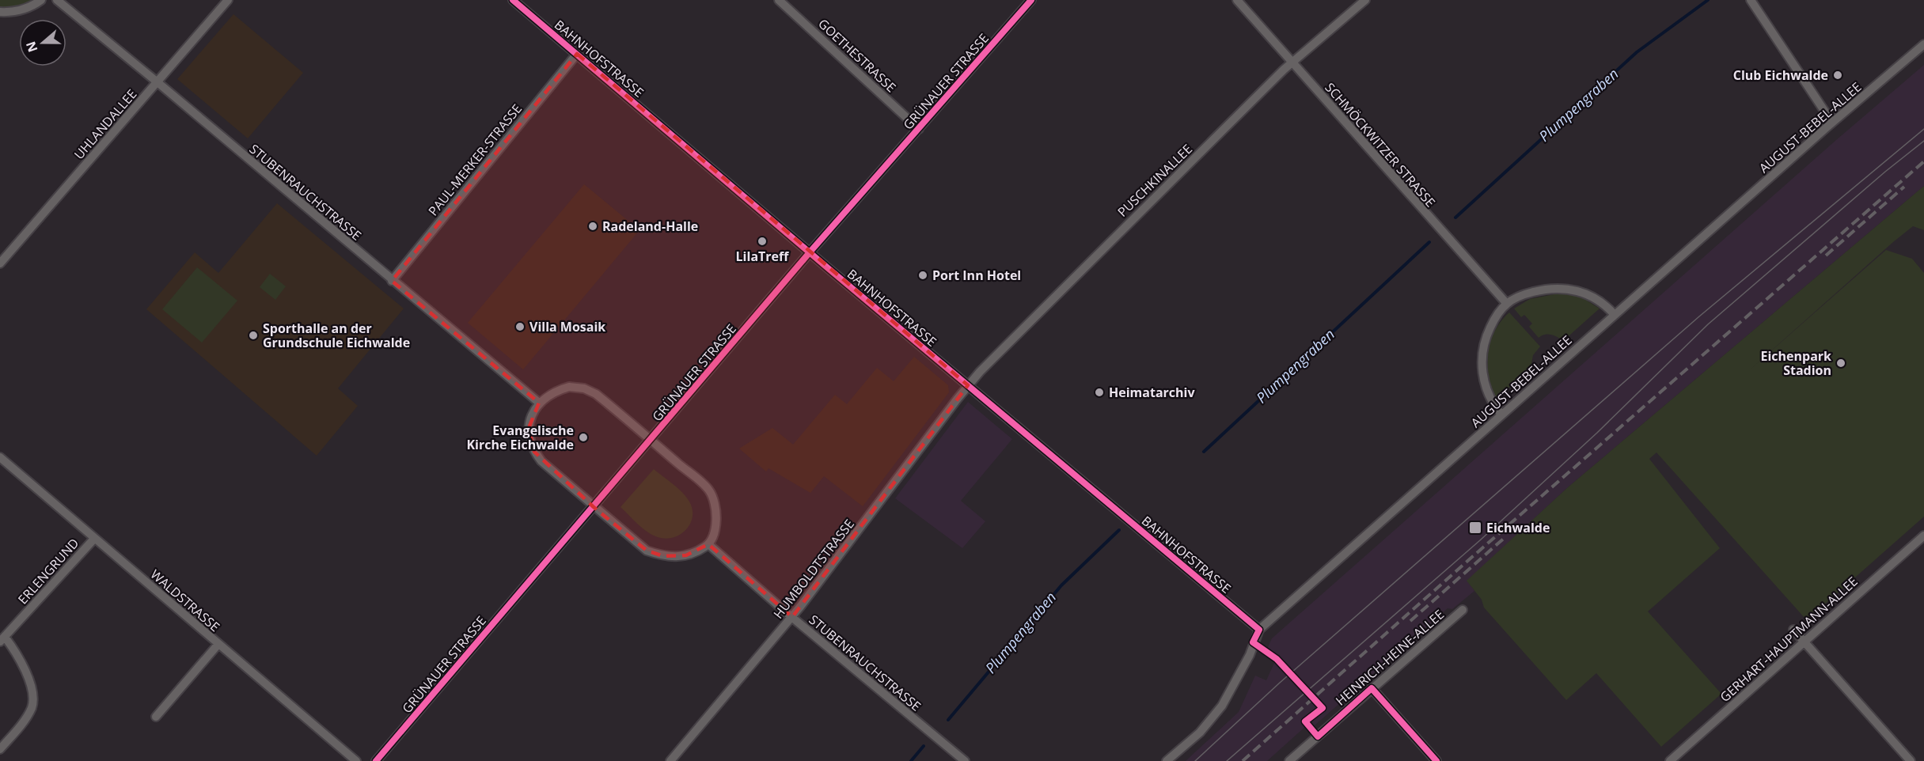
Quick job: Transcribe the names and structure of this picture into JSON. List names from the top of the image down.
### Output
{
  "streets": {
    "street": [
      "GOETHESTRASSE",
      "BAHNHOFSTRASSE",
      "GRÜNAUER STRASSE",
      "UHLANDALLEE",
      "AUGUST-BEBEL-ALLEE",
      "SCHMÖCKWITZER STRASSE",
      "PAUL-MERKER-STRASSE",
      "PUSCHKINALLEE",
      "STUBENRAUCHSTRASSE",
      "HUMBOLDTSTRASSE",
      "ERLENGRUND",
      "WALDSTRASSE",
      "GERHART-HAUPTMANN-ALLEE",
      "HEINRICH-HEINE-ALLEE"
    ]
  },
  "crossings": [
    ["GOETHESTRASSE", "GRÜNAUER STRASSE"],
    ["BAHNHOFSTRASSE", "GRÜNAUER STRASSE"],
    ["BAHNHOFSTRASSE", "AUGUST-BEBEL-ALLEE"],
    ["BAHNHOFSTRASSE", "PAUL-MERKER-STRASSE"],
    ["BAHNHOFSTRASSE", "PUSCHKINALLEE"],
    ["BAHNHOFSTRASSE", "HUMBOLDTSTRASSE"],
    ["GRÜNAUER STRASSE", "STUBENRAUCHSTRASSE"],
    ["UHLANDALLEE", "STUBENRAUCHSTRASSE"],
    ["SCHMÖCKWITZER STRASSE", "PUSCHKINALLEE"],
    ["PAUL-MERKER-STRASSE", "STUBENRAUCHSTRASSE"],
    ["PUSCHKINALLEE", "HUMBOLDTSTRASSE"],
    ["STUBENRAUCHSTRASSE", "HUMBOLDTSTRASSE"],
    ["ERLENGRUND", "WALDSTRASSE"]
  ],
  "water": ["Plumpengraben"],
  "places": {
    "other": [
      "Club Eichwalde",
      "Radeland-Halle",
      "LilaTreff",
      "Port Inn Hotel",
      "Villa Mosaik",
      "Sporthalle an der Grundschule Eichwalde",
      "Eichenpark Stadion",
      "Heimatarchiv",
      "Evangelische Kirche Eichwalde"
    ],
    "transit": ["Eichwalde"]
  },
  "north": "left"
}
